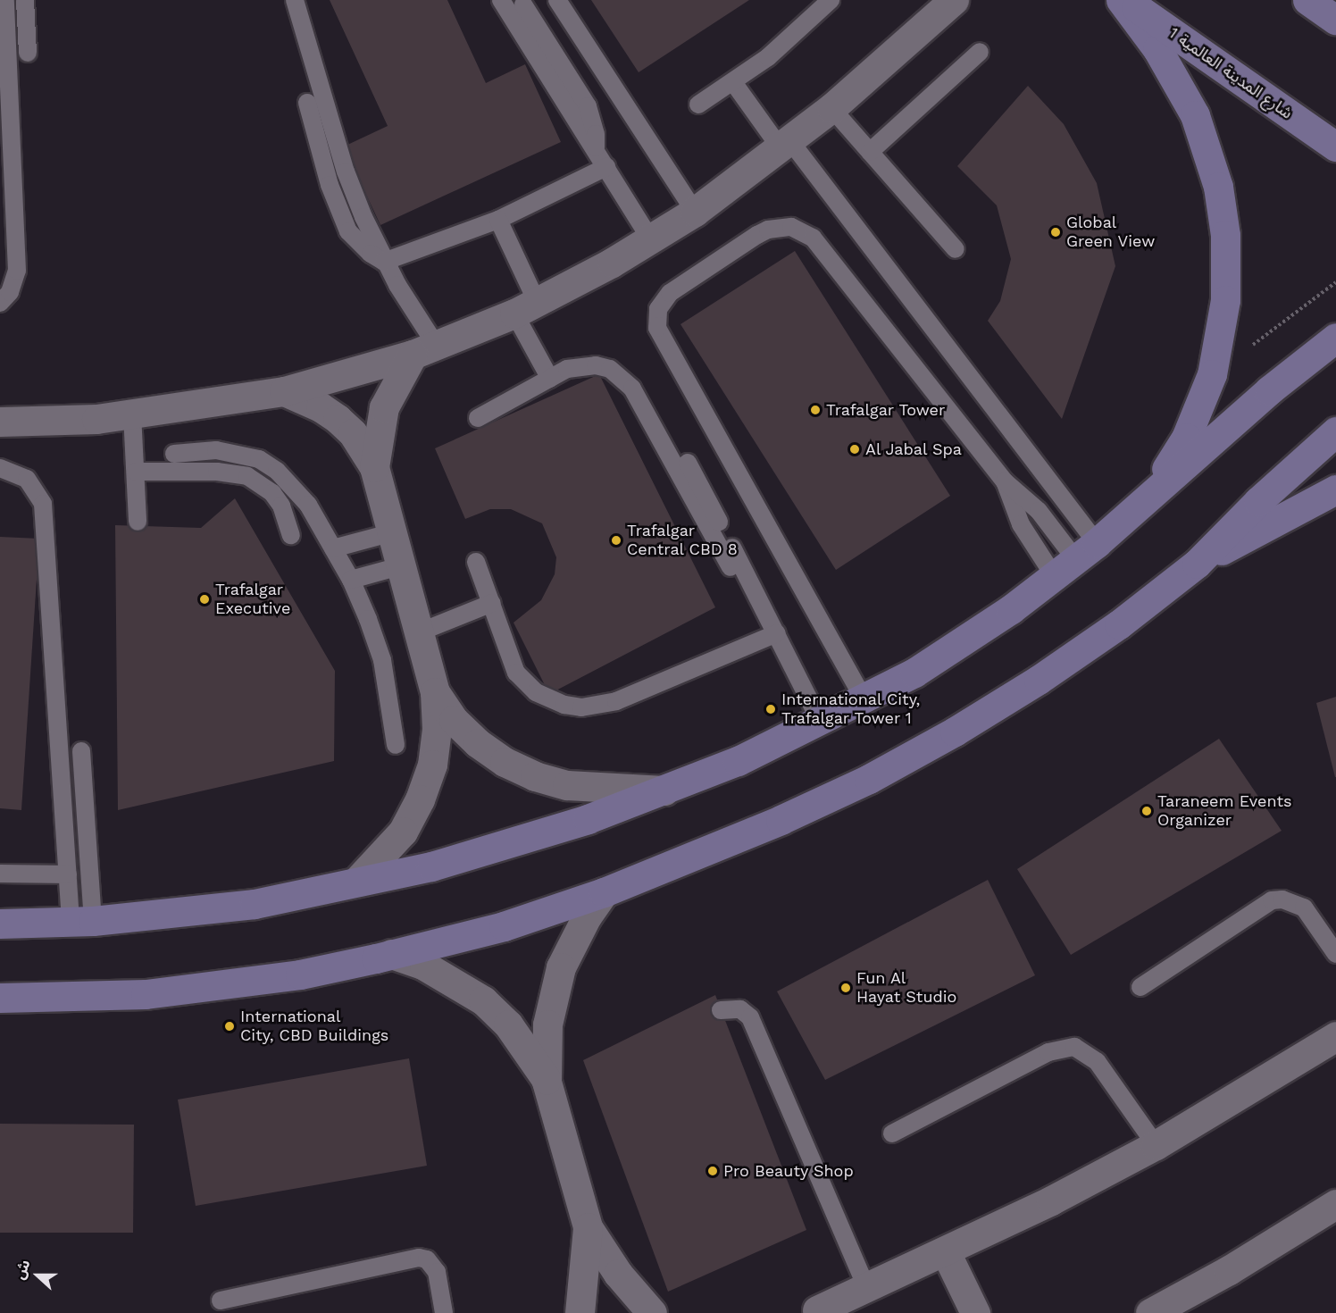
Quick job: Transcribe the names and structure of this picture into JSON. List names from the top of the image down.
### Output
{
  "streets": {
    "street": ["شارع المدينة العالمية 1"]
  },
  "places": [
    "Global Green View",
    "Trafalgar Tower",
    "Al Jabal Spa",
    "Trafalgar Central CBD 8",
    "Trafalgar Executive",
    "International City, Trafalgar Tower 1",
    "Taraneem Events Organizer",
    "Fun Al Hayat Studio",
    "International City, CBD Buildings",
    "Pro Beauty Shop"
  ],
  "north": "left"
}
